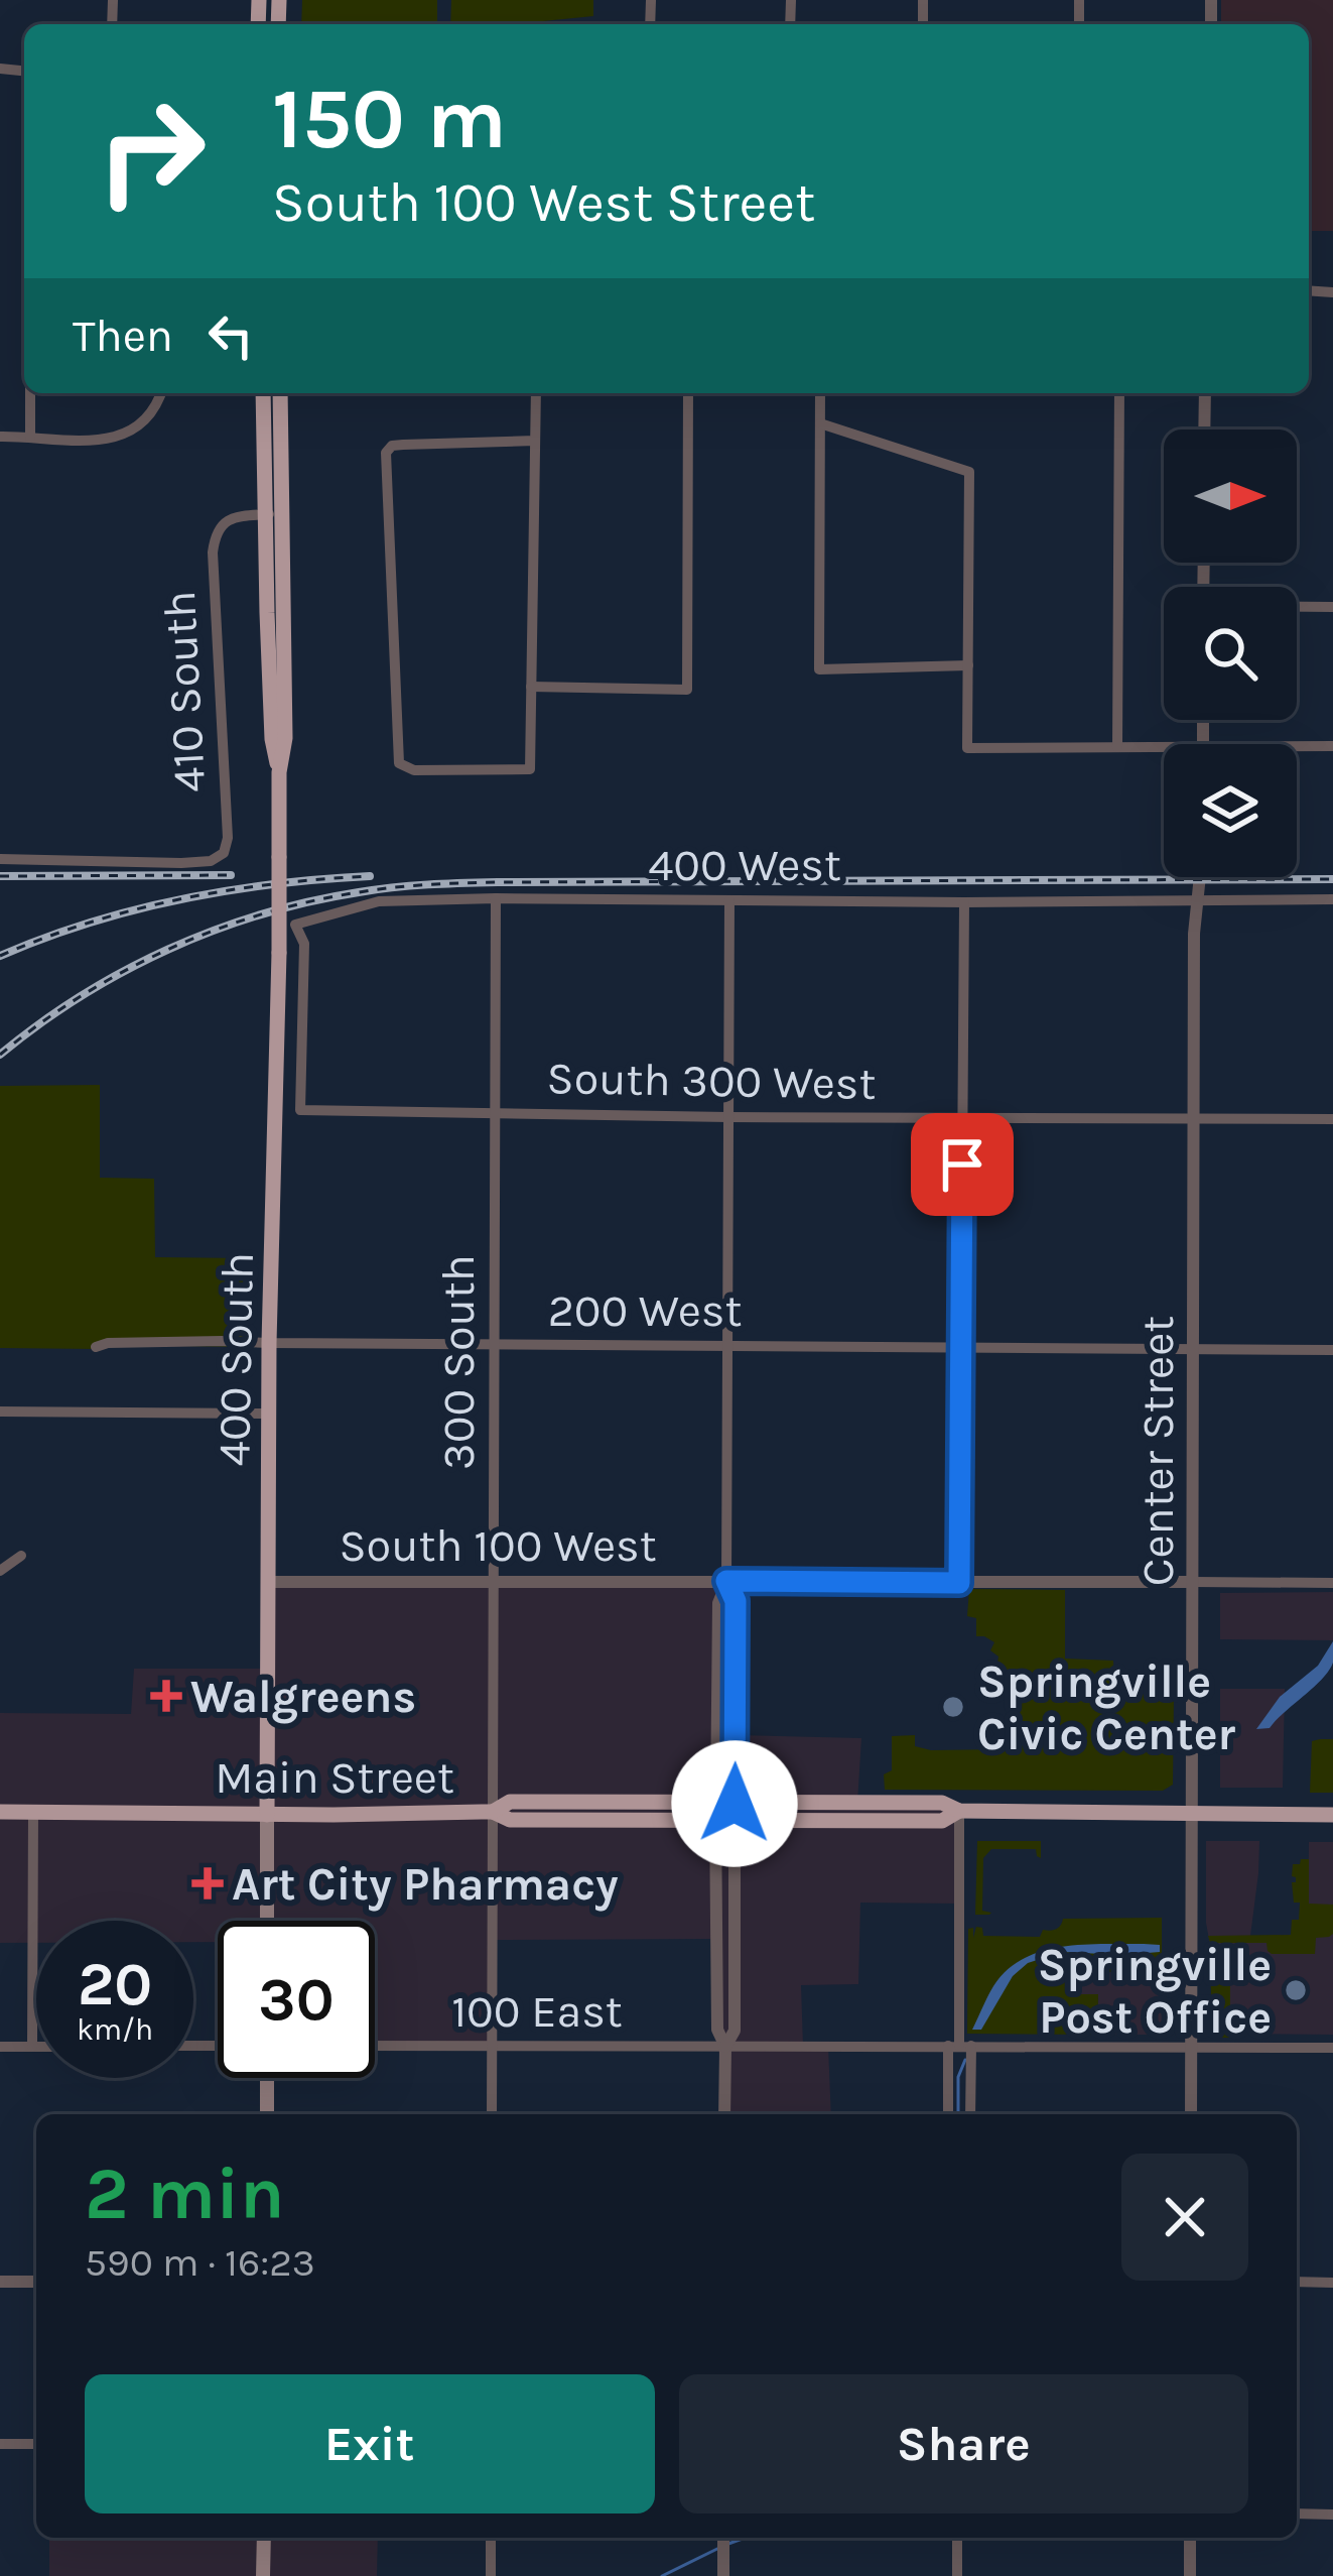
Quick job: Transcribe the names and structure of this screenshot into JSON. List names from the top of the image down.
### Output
{
  "streets": {
    "main road": ["400 South", "Main Street"],
    "street": [
      "410 South",
      "400 West",
      "South 300 West",
      "200 West",
      "300 South",
      "Center Street",
      "South 100 West",
      "100 East"
    ]
  },
  "crossings": [
    ["410 South", "400 South"],
    ["400 West", "South 300 West"],
    ["400 West", "300 South"],
    ["400 West", "Center Street"],
    ["South 300 West", "300 South"],
    ["South 300 West", "Center Street"],
    ["200 West", "400 South"],
    ["200 West", "300 South"],
    ["200 West", "Center Street"],
    ["400 South", "South 100 West"],
    ["400 South", "Main Street"],
    ["300 South", "South 100 West"],
    ["300 South", "Main Street"],
    ["300 South", "100 East"],
    ["Center Street", "South 100 West"],
    ["Center Street", "Main Street"],
    ["Center Street", "100 East"]
  ],
  "places": {
    "health": ["Walgreens", "Art City Pharmacy"],
    "other": ["Springville Civic Center", "Springville Post Office"]
  },
  "north": "right",
  "page": {
    "turn": ["150 m", "South 100 West Street"],
    "then": "Then",
    "speed": "20 km/h",
    "limit": "30",
    "heading": ["2 min", "590 m · 16:23"],
    "buttons": ["Exit", "Share"]
  }
}
